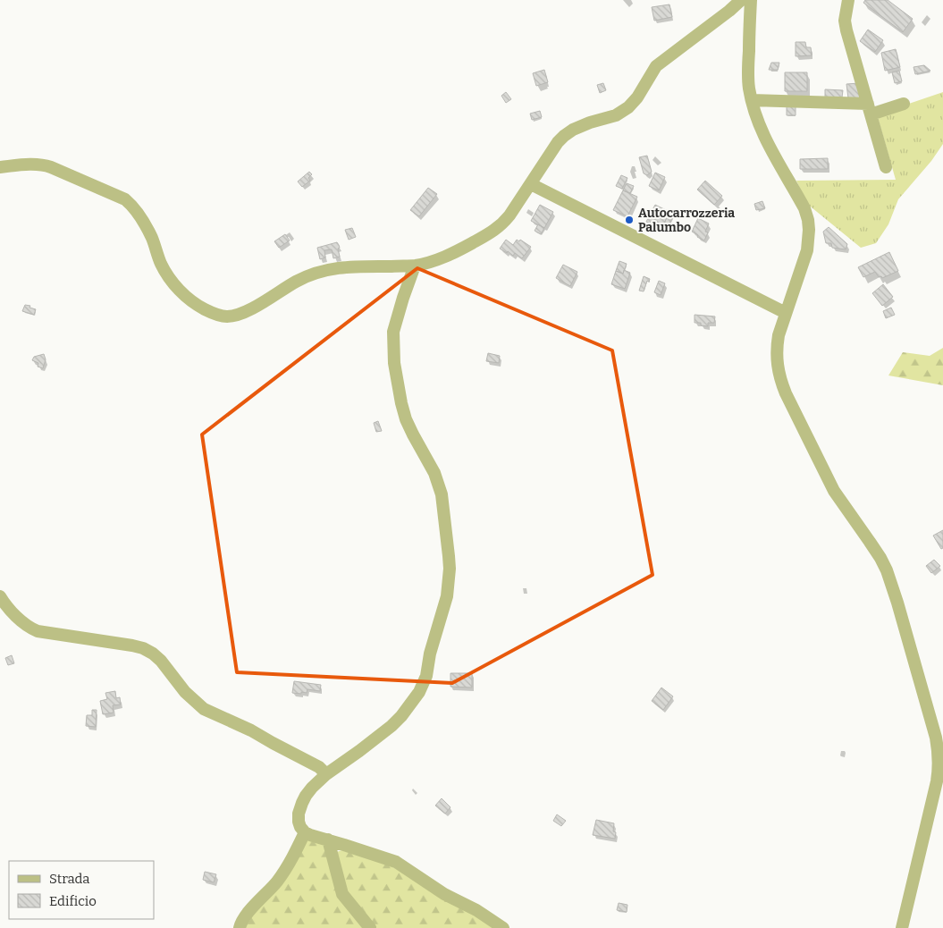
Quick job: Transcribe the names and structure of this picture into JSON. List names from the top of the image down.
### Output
{
  "places": ["Autocarrozzeria Palumbo"],
  "legend": ["Strada", "Edificio"]
}
